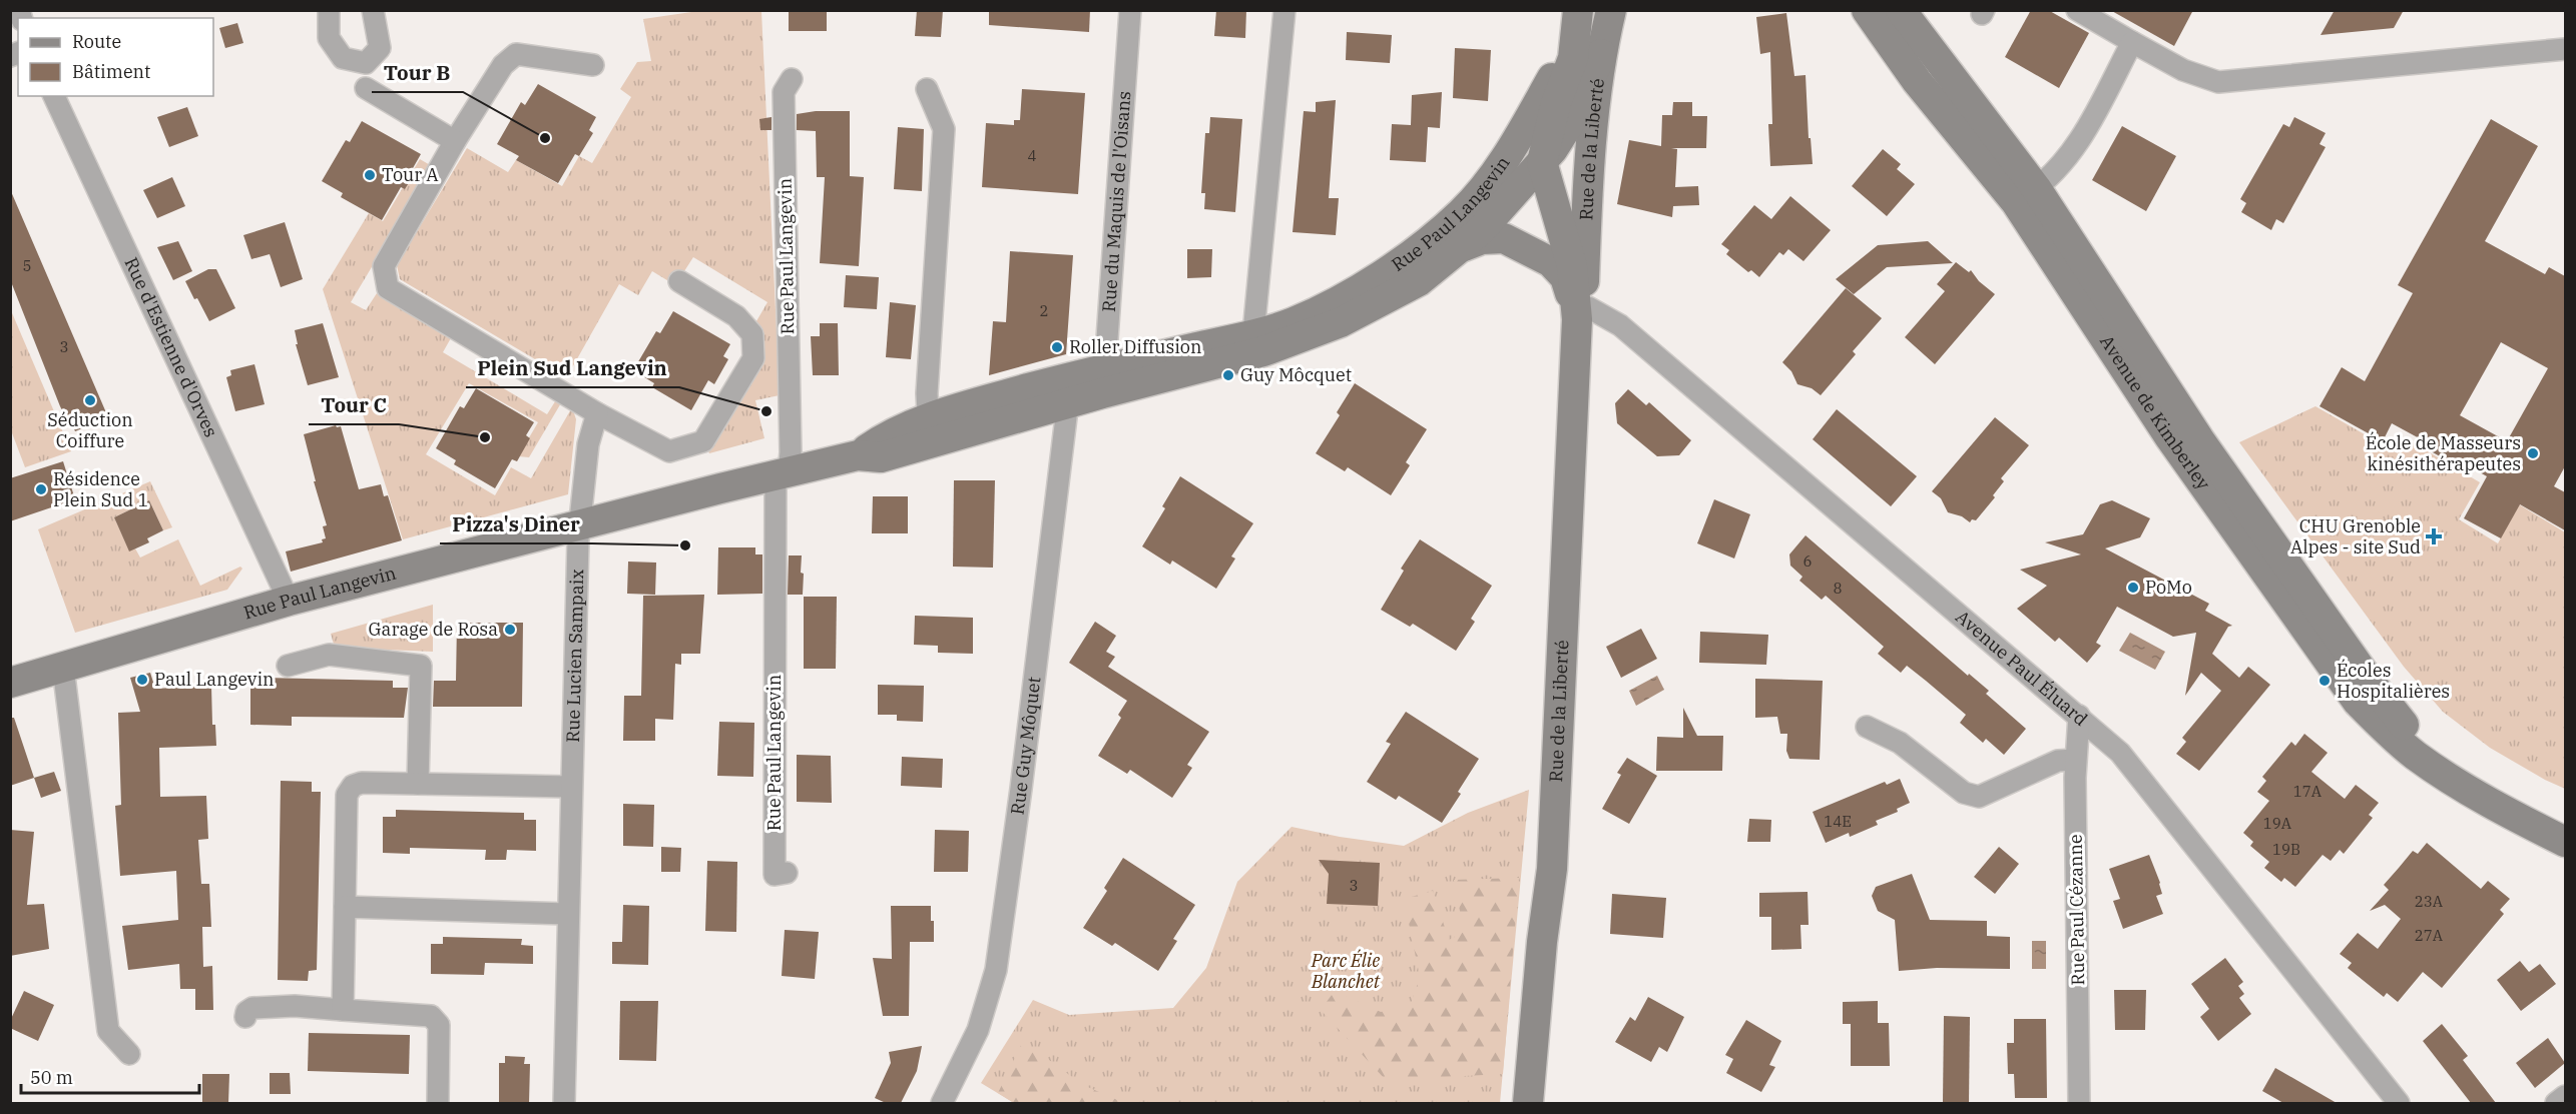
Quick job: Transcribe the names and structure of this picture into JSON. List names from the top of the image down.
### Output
{
  "streets": {
    "street": [
      "Rue de la Liberté",
      "Rue du Maquis de l'Oisans",
      "Rue Paul Langevin",
      "Rue d'Estienne d'Orves",
      "Avenue de Kimberley",
      "Rue Lucien Sampaix",
      "Avenue Paul Éluard",
      "Rue Guy Môquet",
      "Rue Paul Cézanne"
    ]
  },
  "crossings": [
    ["Rue de la Liberté", "Rue Paul Langevin"],
    ["Rue de la Liberté", "Avenue Paul Éluard"],
    ["Rue du Maquis de l'Oisans", "Rue Paul Langevin"],
    ["Rue Paul Langevin", "Rue d'Estienne d'Orves"],
    ["Rue Paul Langevin", "Rue Lucien Sampaix"],
    ["Rue Paul Langevin", "Rue Guy Môquet"],
    ["Avenue Paul Éluard", "Rue Paul Cézanne"]
  ],
  "parks": ["Parc Élie Blanchet"],
  "places": {
    "other": [
      "Tour B",
      "Tour A",
      "Roller Diffusion",
      "Guy Môcquet",
      "Séduction Coiffure",
      "Plein Sud Langevin",
      "Tour C",
      "École de Masseurs kinésithérapeutes",
      "Résidence Plein Sud 1",
      "Pizza's Diner",
      "PoMo",
      "Garage de Rosa",
      "Paul Langevin",
      "Écoles Hospitalières"
    ],
    "health": ["CHU Grenoble Alpes - site Sud"]
  },
  "house_numbers": [
    "4",
    "5",
    "2",
    "3",
    "6",
    "8",
    "17A",
    "14E",
    "19A",
    "19B",
    "3",
    "23A",
    "27A"
  ],
  "legend": ["Route", "Bâtiment"],
  "scale_bar": "50 m"
}
